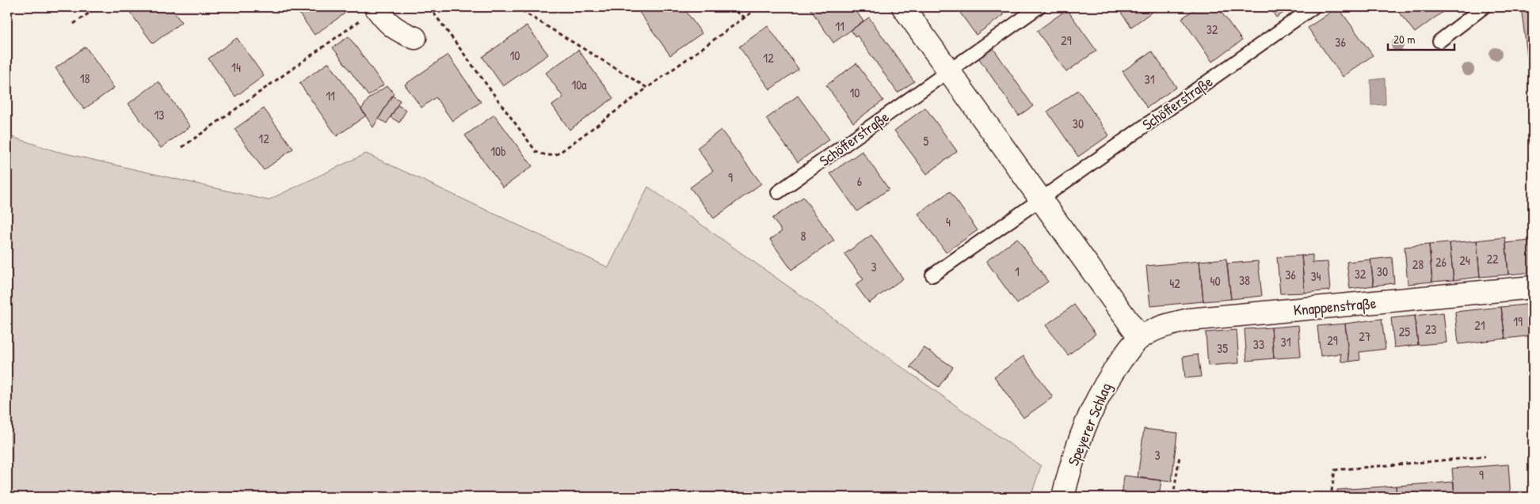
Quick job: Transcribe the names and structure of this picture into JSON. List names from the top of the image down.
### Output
{
  "streets": {
    "street": ["Knappenstraße", "Speyerer Schlag"],
    "lane": ["Schöfferstraße"]
  },
  "crossings": [
    ["Knappenstraße", "Speyerer Schlag"]
  ],
  "house_numbers": [
    "11",
    "32",
    "29",
    "36",
    "10",
    "12",
    "14",
    "18",
    "31",
    "10a",
    "10",
    "11",
    "13",
    "30",
    "12",
    "5",
    "10b",
    "9",
    "6",
    "4",
    "8",
    "22",
    "24",
    "26",
    "28",
    "3",
    "1",
    "30",
    "32",
    "36",
    "34",
    "38",
    "40",
    "42",
    "19",
    "21",
    "23",
    "25",
    "27",
    "29",
    "31",
    "33",
    "35",
    "3",
    "9"
  ],
  "scale_bar": "20 m"
}
